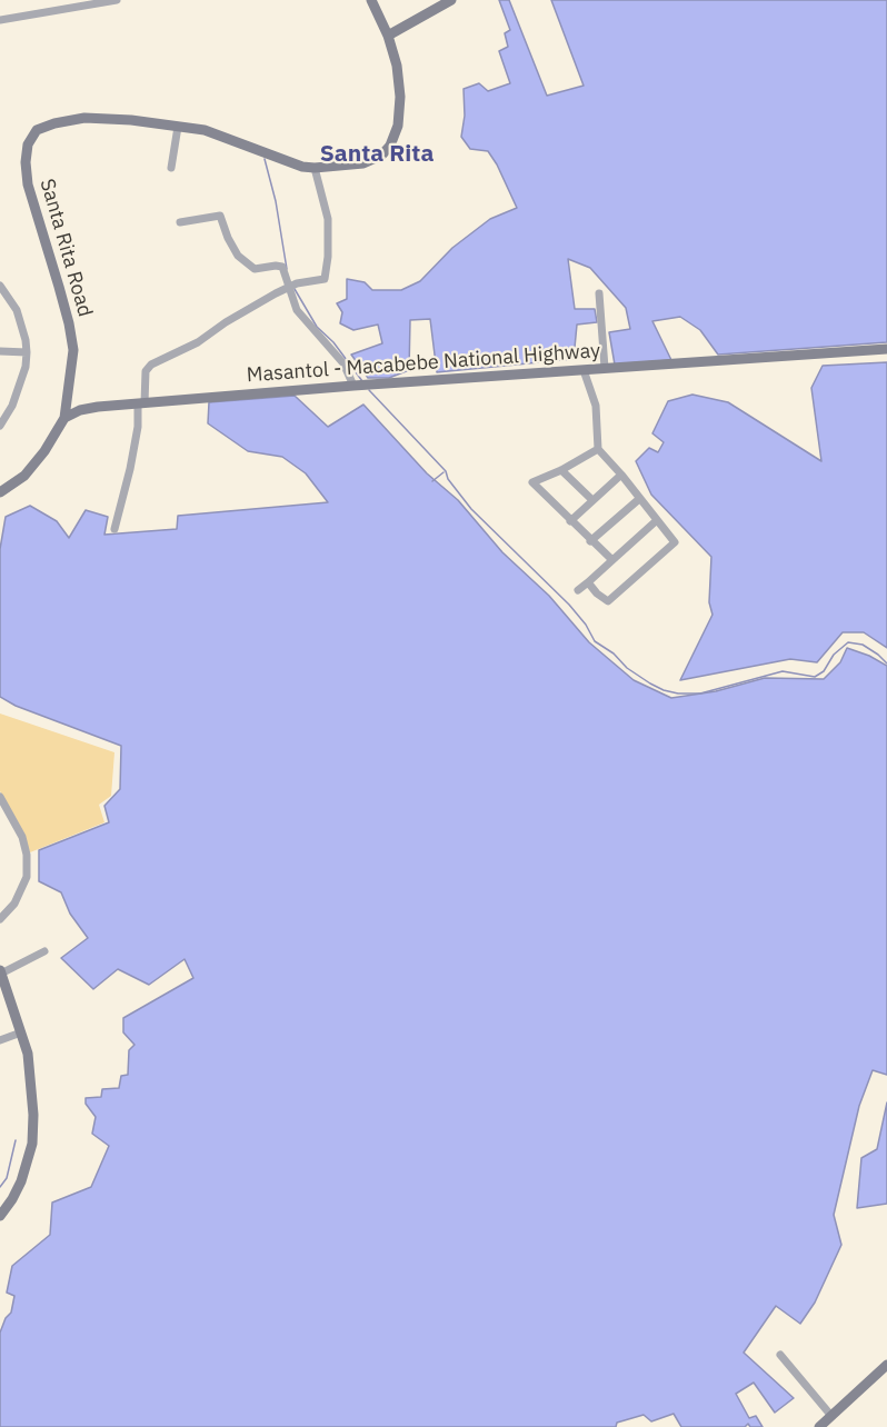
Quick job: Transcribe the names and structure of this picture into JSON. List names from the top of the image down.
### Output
{
  "streets": {
    "street": ["Santa Rita Road", "Masantol - Macabebe National Highway"]
  },
  "crossings": [
    ["Santa Rita Road", "Masantol - Macabebe National Highway"]
  ],
  "districts": ["Santa Rita"]
}
